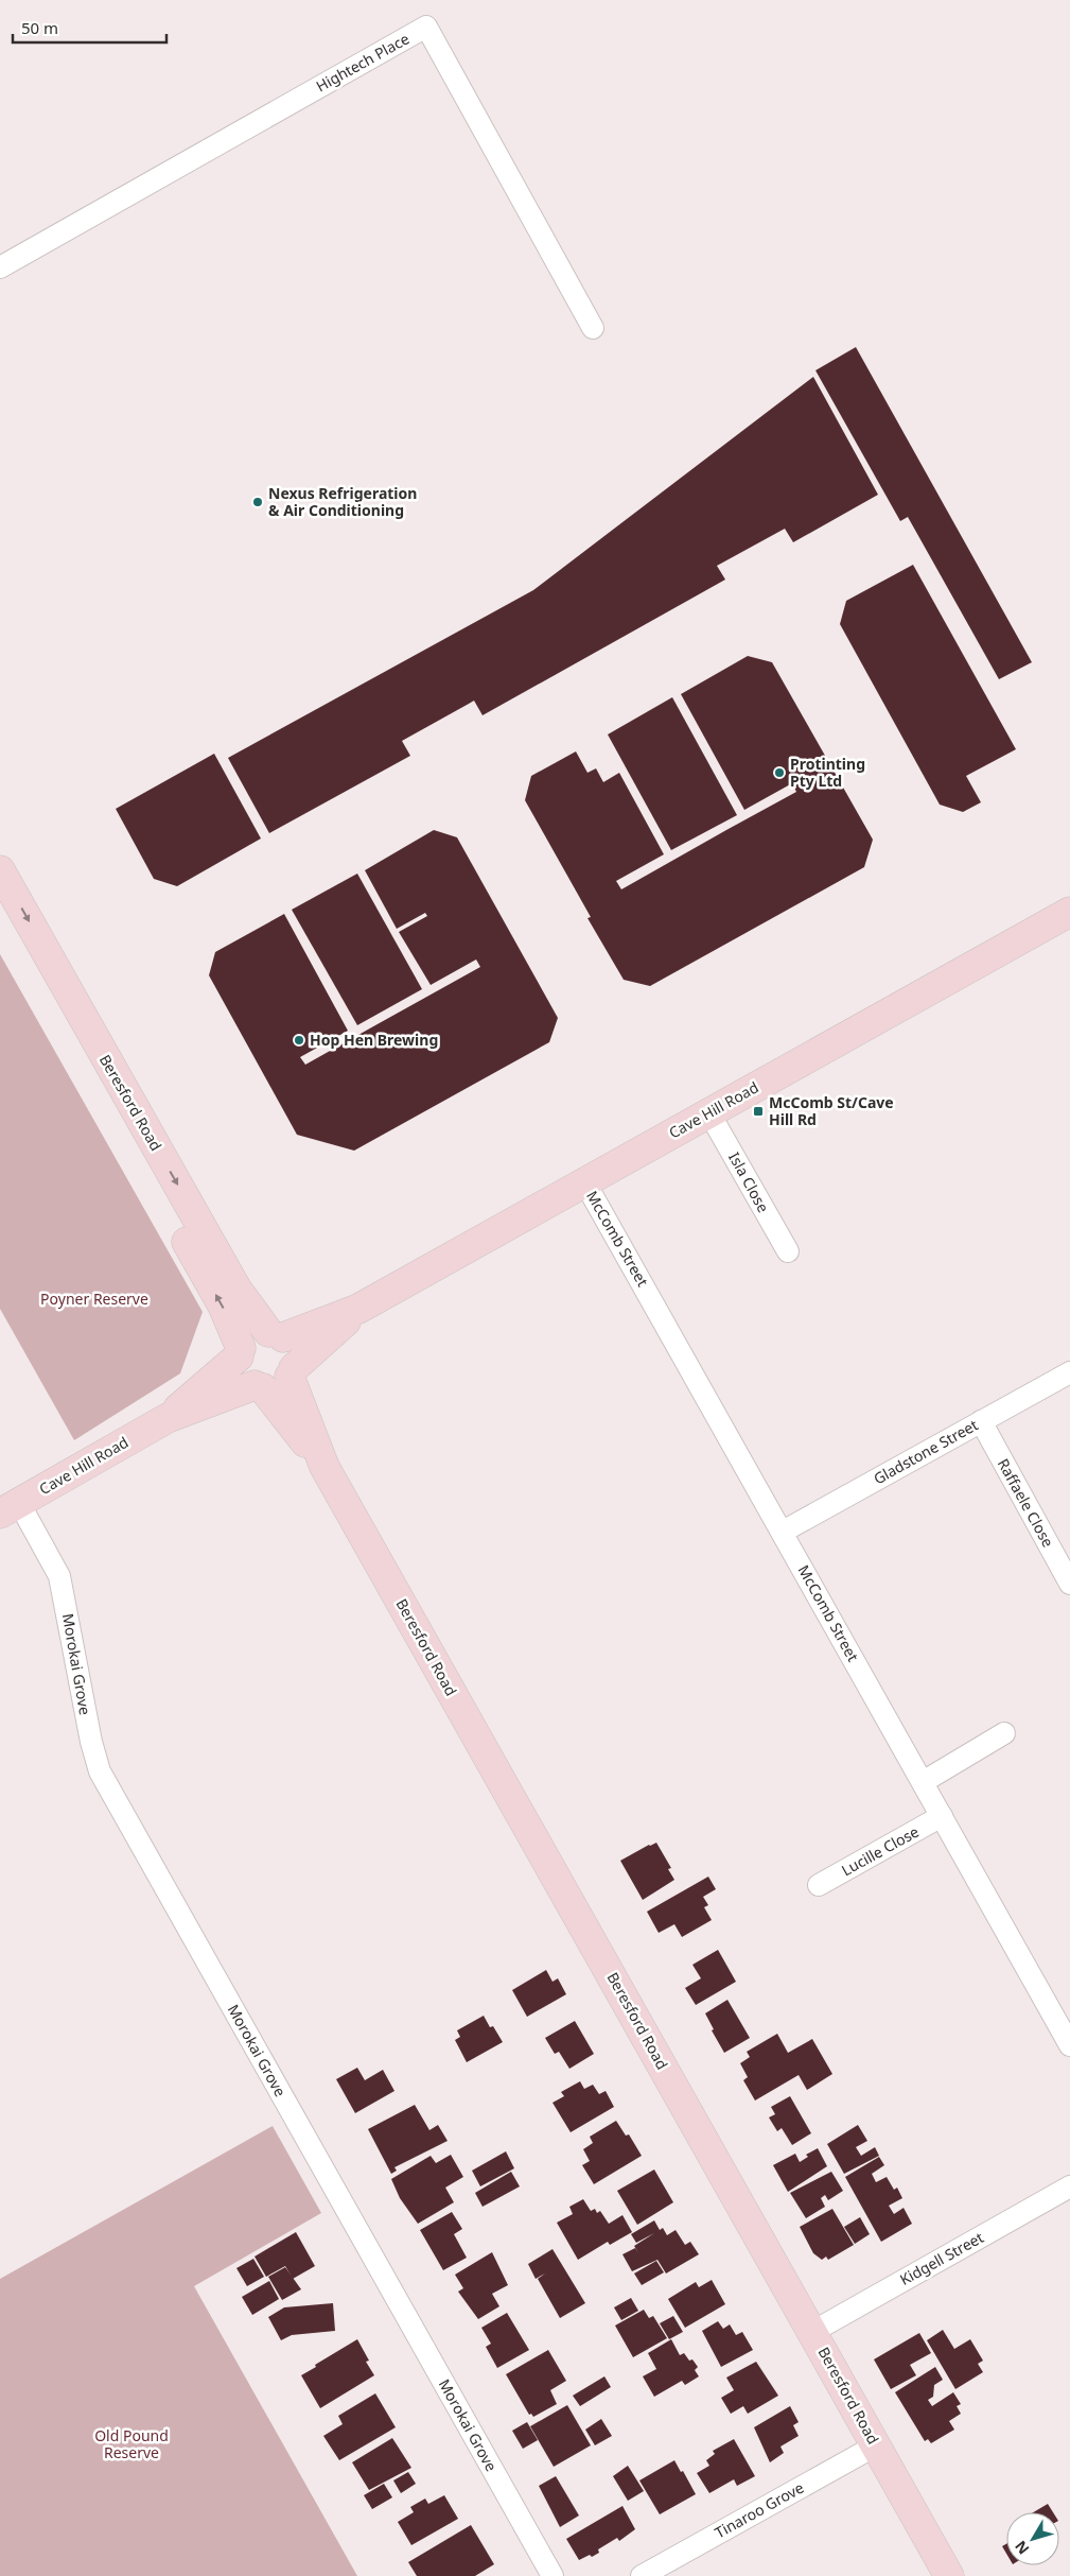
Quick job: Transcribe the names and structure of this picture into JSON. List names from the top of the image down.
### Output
{
  "streets": {
    "main road": ["Beresford Road", "Cave Hill Road"],
    "street": [
      "Hightech Place",
      "Isla Close",
      "McComb Street",
      "Gladstone Street",
      "Raffaele Close",
      "Morokai Grove",
      "Lucille Close",
      "Kidgell Street",
      "Tinaroo Grove"
    ]
  },
  "crossings": [
    ["Beresford Road", "Cave Hill Road"],
    ["Beresford Road", "Kidgell Street"],
    ["Beresford Road", "Tinaroo Grove"],
    ["Cave Hill Road", "Isla Close"],
    ["Cave Hill Road", "McComb Street"],
    ["Cave Hill Road", "Morokai Grove"],
    ["McComb Street", "Gladstone Street"],
    ["McComb Street", "Lucille Close"],
    ["Gladstone Street", "Raffaele Close"]
  ],
  "parks": ["Poyner Reserve", "Old Pound Reserve"],
  "places": {
    "other": ["Nexus Refrigeration & Air Conditioning", "Protinting Pty Ltd", "Hop Hen Brewing"],
    "transit": ["McComb St/Cave Hill Rd"]
  },
  "scale_bar": "50 m",
  "north": "bottom left"
}
